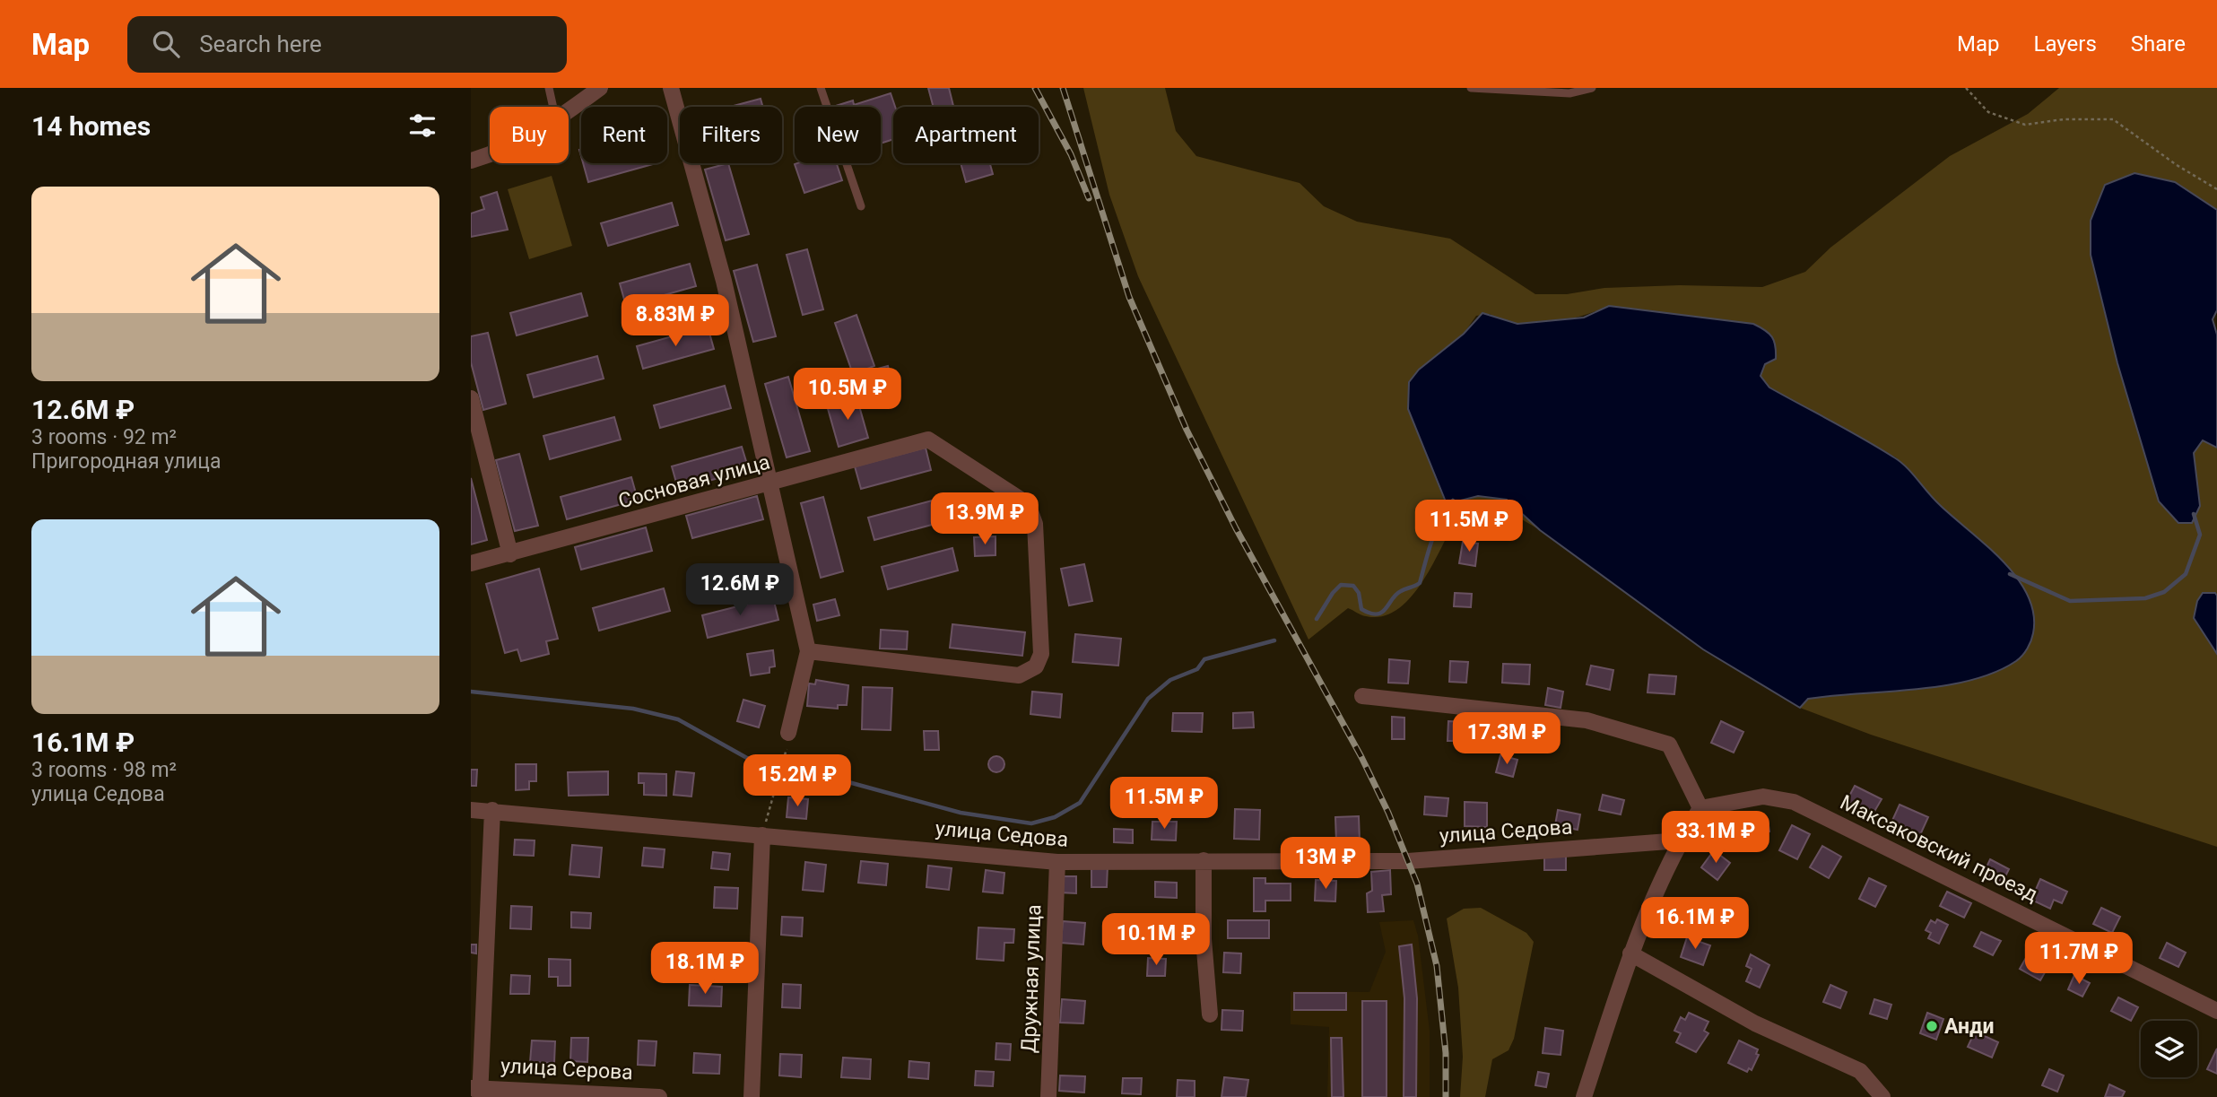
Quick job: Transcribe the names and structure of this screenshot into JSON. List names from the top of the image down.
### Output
{
  "streets": {
    "street": [
      "Сосновая улица",
      "улица Седова",
      "Максаковский проезд",
      "Дружная улица",
      "улица Серова"
    ]
  },
  "crossings": [
    ["улица Седова", "Дружная улица"]
  ],
  "places": ["Анди"],
  "page": {
    "header": "Map",
    "search": "Search here",
    "nav": ["Map", "Layers", "Share"],
    "heading": "14 homes",
    "chip": [
      "Buy",
      "Rent",
      "Filters",
      "New",
      "Apartment"
    ],
    "list": [
      {
        "name": "12.6M ₽",
        "note": "3 rooms · 92 m² · Пригородная улица"
      },
      {
        "name": "16.1M ₽",
        "note": "3 rooms · 98 m² · улица Седова"
      }
    ],
    "price": [
      "8.83M ₽",
      "10.5M ₽",
      "13.9M ₽",
      "11.5M ₽",
      "12.6M ₽",
      "17.3M ₽",
      "15.2M ₽",
      "11.5M ₽",
      "33.1M ₽",
      "13M ₽",
      "16.1M ₽",
      "10.1M ₽",
      "11.7M ₽",
      "18.1M ₽"
    ]
  }
}
